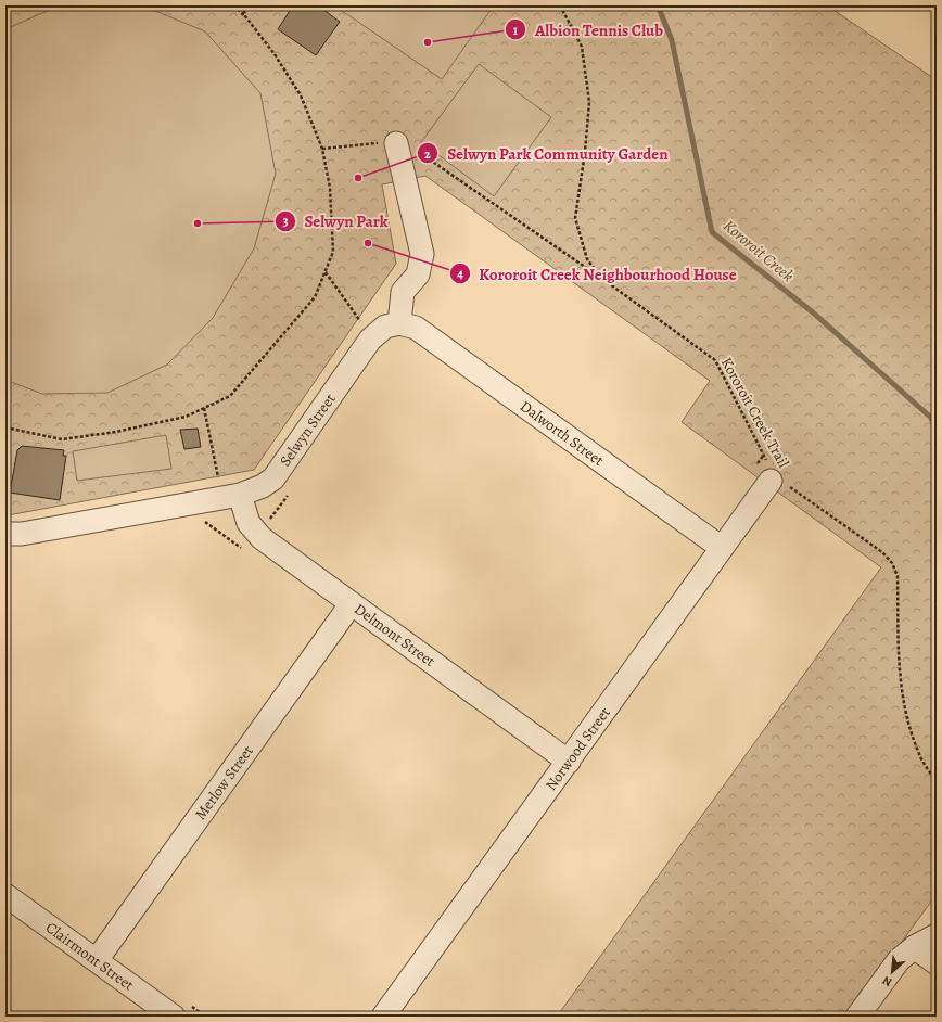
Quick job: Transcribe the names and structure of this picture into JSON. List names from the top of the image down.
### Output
{
  "streets": {
    "street": [
      "Selwyn Street",
      "Dalworth Street",
      "Delmont Street",
      "Norwood Street",
      "Merlow Street",
      "Clairmont Street"
    ],
    "path": ["Kororoit Creek Trail"]
  },
  "crossings": [
    ["Kororoit Creek Trail", "Norwood Street"],
    ["Selwyn Street", "Dalworth Street"],
    ["Selwyn Street", "Delmont Street"],
    ["Dalworth Street", "Norwood Street"],
    ["Delmont Street", "Norwood Street"],
    ["Delmont Street", "Merlow Street"],
    ["Merlow Street", "Clairmont Street"]
  ],
  "water": ["Kororoit Creek"],
  "places": [
    "Albion Tennis Club",
    "Selwyn Park Community Garden",
    "Selwyn Park",
    "Kororoit Creek Neighbourhood House"
  ],
  "north": "bottom left"
}
